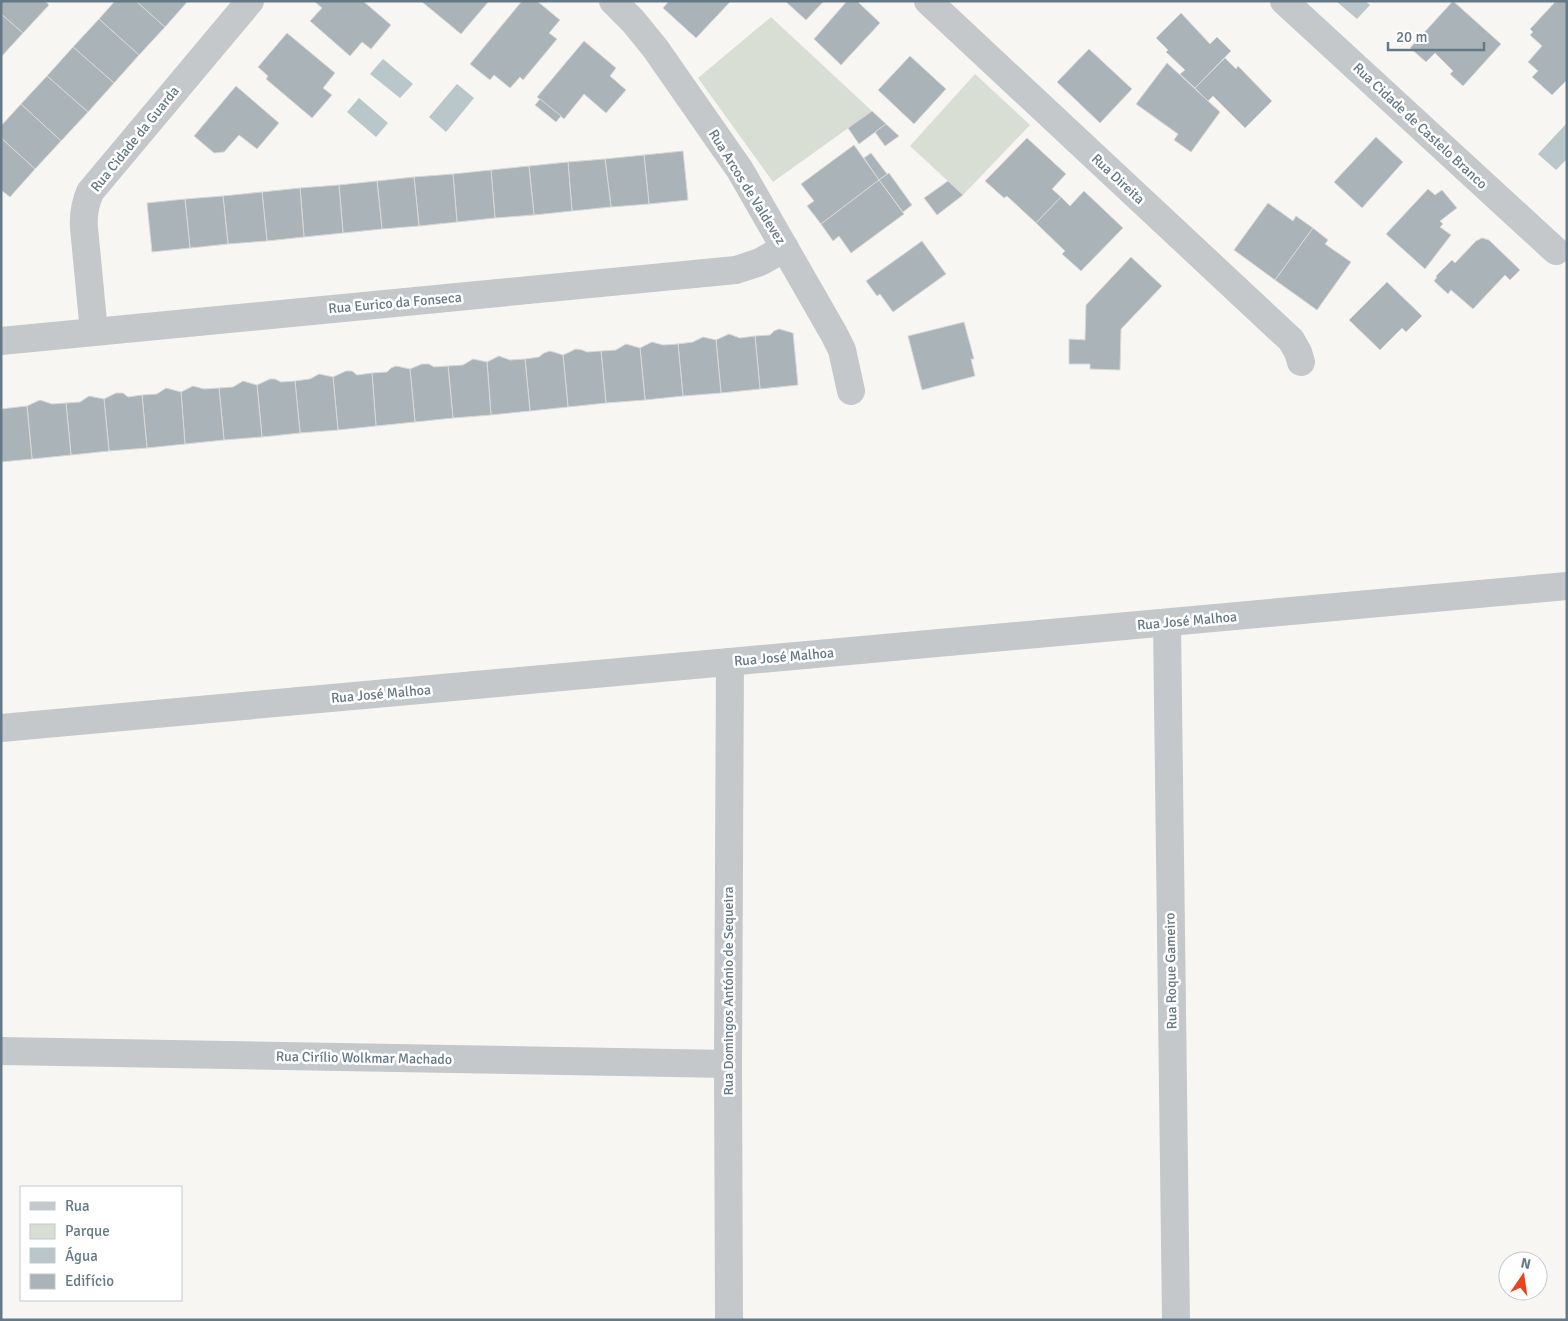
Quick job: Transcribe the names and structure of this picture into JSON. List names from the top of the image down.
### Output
{
  "streets": {
    "street": [
      "Rua Cidade de Castelo Branco",
      "Rua Cidade da Guarda",
      "Rua Direita",
      "Rua Arcos de Valdevez",
      "Rua Eurico da Fonseca",
      "Rua José Malhoa",
      "Rua Roque Gameiro",
      "Rua Domingos António de Sequeira",
      "Rua Cirílio Wolkmar Machado"
    ]
  },
  "crossings": [
    ["Rua Cidade da Guarda", "Rua Eurico da Fonseca"],
    ["Rua Arcos de Valdevez", "Rua Eurico da Fonseca"],
    ["Rua José Malhoa", "Rua Roque Gameiro"],
    ["Rua José Malhoa", "Rua Domingos António de Sequeira"],
    ["Rua Domingos António de Sequeira", "Rua Cirílio Wolkmar Machado"]
  ],
  "legend": [
    "Rua",
    "Parque",
    "Água",
    "Edifício"
  ],
  "scale_bar": "20 m",
  "north": "top"
}
